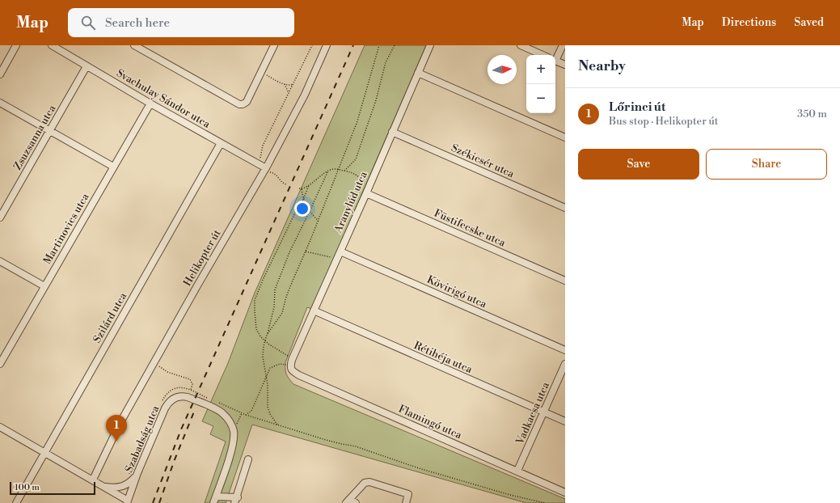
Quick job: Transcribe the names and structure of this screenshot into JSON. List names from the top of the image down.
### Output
{
  "streets": {
    "street": [
      "Svachulay Sándor utca",
      "Zsuzsanna utca",
      "Székicsér utca",
      "Aranylúd utca",
      "Füstifecske utca",
      "Martinovics utca",
      "Helikopter út",
      "Kövirigó utca",
      "Szilárd utca",
      "Rétihéja utca",
      "Vadkacsa utca",
      "Flamingó utca",
      "Szabadság utca"
    ]
  },
  "crossings": [
    ["Svachulay Sándor utca", "Zsuzsanna utca"],
    ["Svachulay Sándor utca", "Martinovics utca"],
    ["Svachulay Sándor utca", "Helikopter út"],
    ["Svachulay Sándor utca", "Szilárd utca"],
    ["Székicsér utca", "Aranylúd utca"],
    ["Aranylúd utca", "Füstifecske utca"],
    ["Aranylúd utca", "Kövirigó utca"],
    ["Aranylúd utca", "Rétihéja utca"],
    ["Aranylúd utca", "Flamingó utca"],
    ["Rétihéja utca", "Vadkacsa utca"],
    ["Vadkacsa utca", "Flamingó utca"]
  ],
  "scale_bar": "100 m",
  "north": "right",
  "page": {
    "header": "Map",
    "search": "Search here",
    "nav": ["Map", "Directions", "Saved"],
    "heading": "Nearby",
    "map_buttons": ["+", "−"],
    "list": [
      {
        "mark": "1",
        "name": "Lőrinci út",
        "note": "Bus stop · Helikopter út",
        "value": "350 m"
      }
    ],
    "buttons": ["Save", "Share"],
    "pins": "1",
    "scale": "100 m"
  }
}
